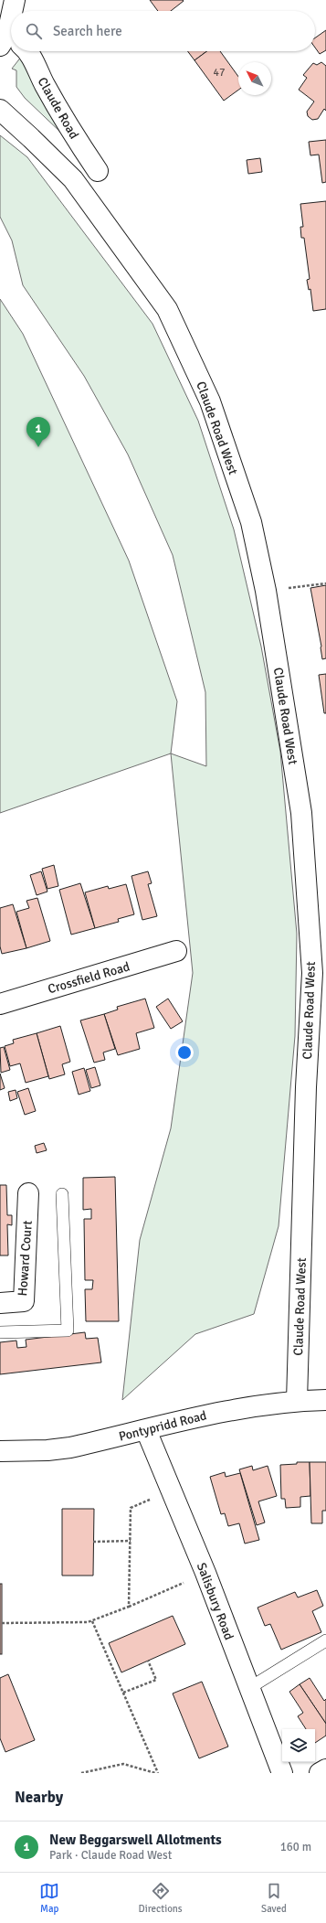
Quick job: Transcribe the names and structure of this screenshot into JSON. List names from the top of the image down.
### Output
{
  "streets": {
    "street": [
      "Claude Road",
      "Claude Road West",
      "Crossfield Road",
      "Howard Court",
      "Pontypridd Road",
      "Salisbury Road"
    ]
  },
  "crossings": [
    ["Claude Road West", "Pontypridd Road"],
    ["Pontypridd Road", "Salisbury Road"]
  ],
  "house_numbers": ["47"],
  "north": "top left",
  "page": {
    "search": "Search here",
    "pins": "1",
    "heading": "Nearby",
    "list": [
      {
        "mark": "1",
        "name": "New Beggarswell Allotments",
        "note": "Park · Claude Road West",
        "value": "160 m"
      }
    ],
    "nav": ["Map", "Directions", "Saved"]
  }
}
